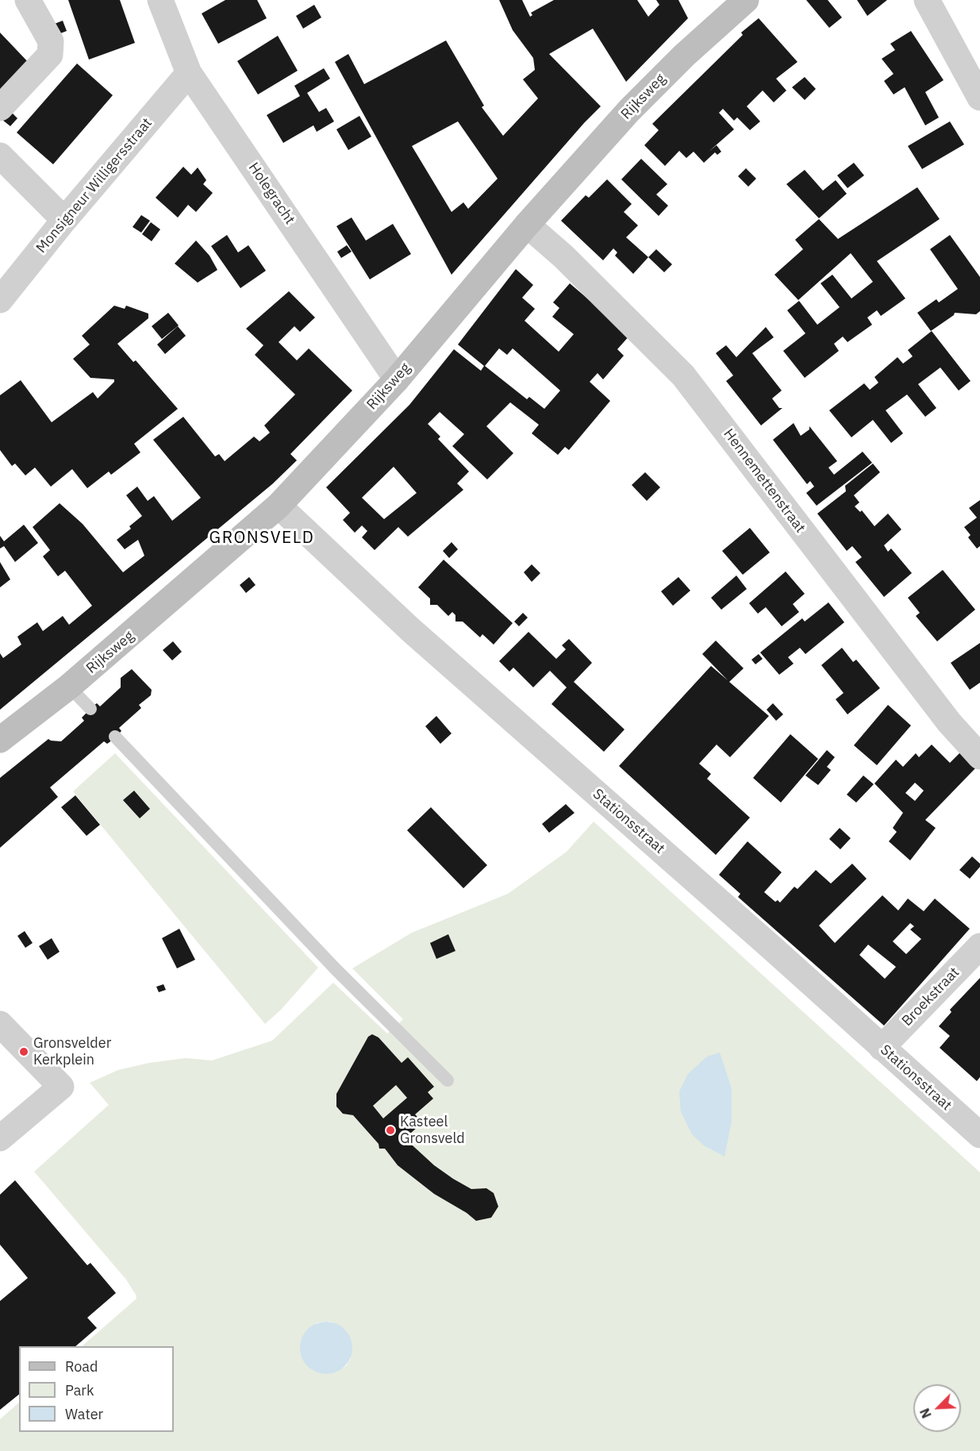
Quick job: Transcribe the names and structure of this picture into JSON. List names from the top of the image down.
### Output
{
  "streets": {
    "street": [
      "Rijksweg",
      "Monsigneur Willigersstraat",
      "Holegracht",
      "Hennemettenstraat",
      "Stationsstraat",
      "Broekstraat"
    ]
  },
  "crossings": [
    ["Rijksweg", "Holegracht"],
    ["Rijksweg", "Hennemettenstraat"],
    ["Rijksweg", "Stationsstraat"],
    ["Monsigneur Willigersstraat", "Holegracht"],
    ["Stationsstraat", "Broekstraat"]
  ],
  "districts": ["GRONSVELD"],
  "places": ["Gronsvelder Kerkplein", "Kasteel Gronsveld"],
  "legend": ["Road", "Park", "Water"],
  "north": "bottom left"
}
